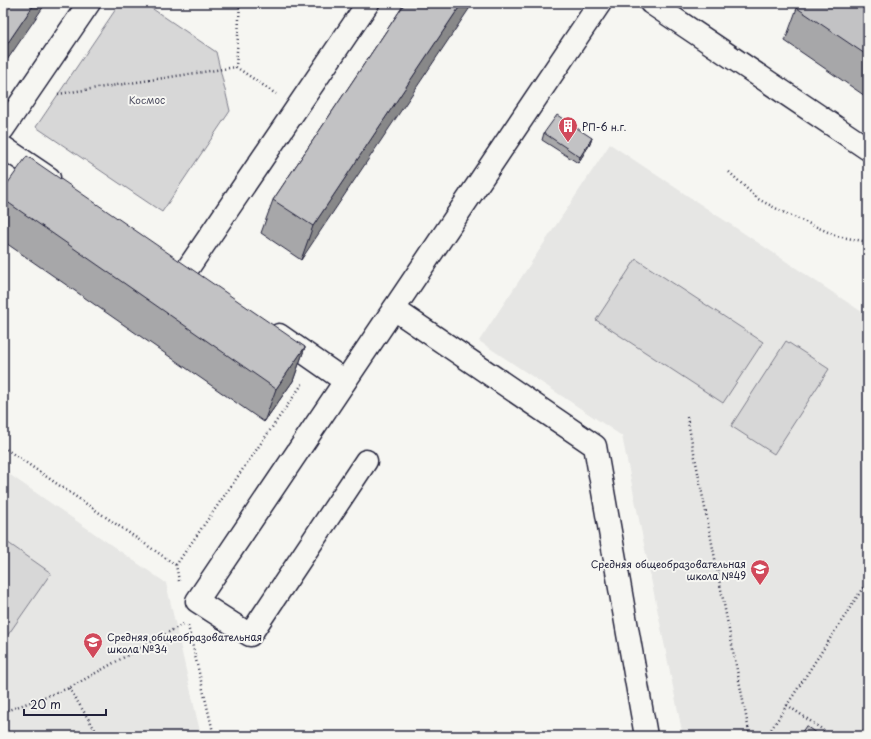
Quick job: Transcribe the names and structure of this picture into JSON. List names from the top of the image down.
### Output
{
  "parks": ["Космос"],
  "places": {
    "building": ["РП-6 н.г."],
    "school or university": ["Средняя общеобразовательная школа №49", "Средняя общеобразовательная школа №34"]
  },
  "scale_bar": "20 m"
}
